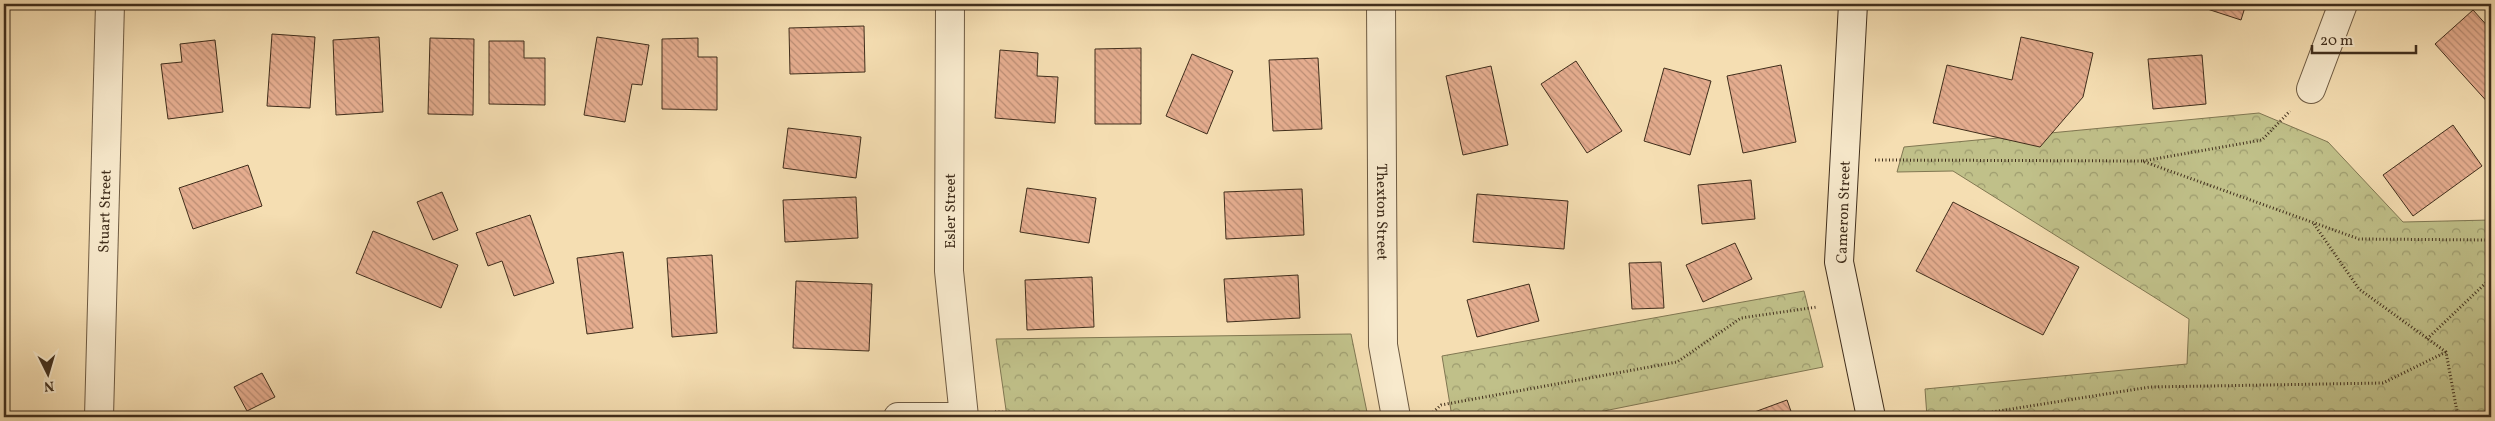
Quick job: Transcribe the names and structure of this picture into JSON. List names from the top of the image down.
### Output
{
  "streets": {
    "street": [
      "Stuart Street",
      "Esler Street",
      "Thexton Street",
      "Cameron Street"
    ]
  },
  "scale_bar": "20 m",
  "north": "bottom"
}
